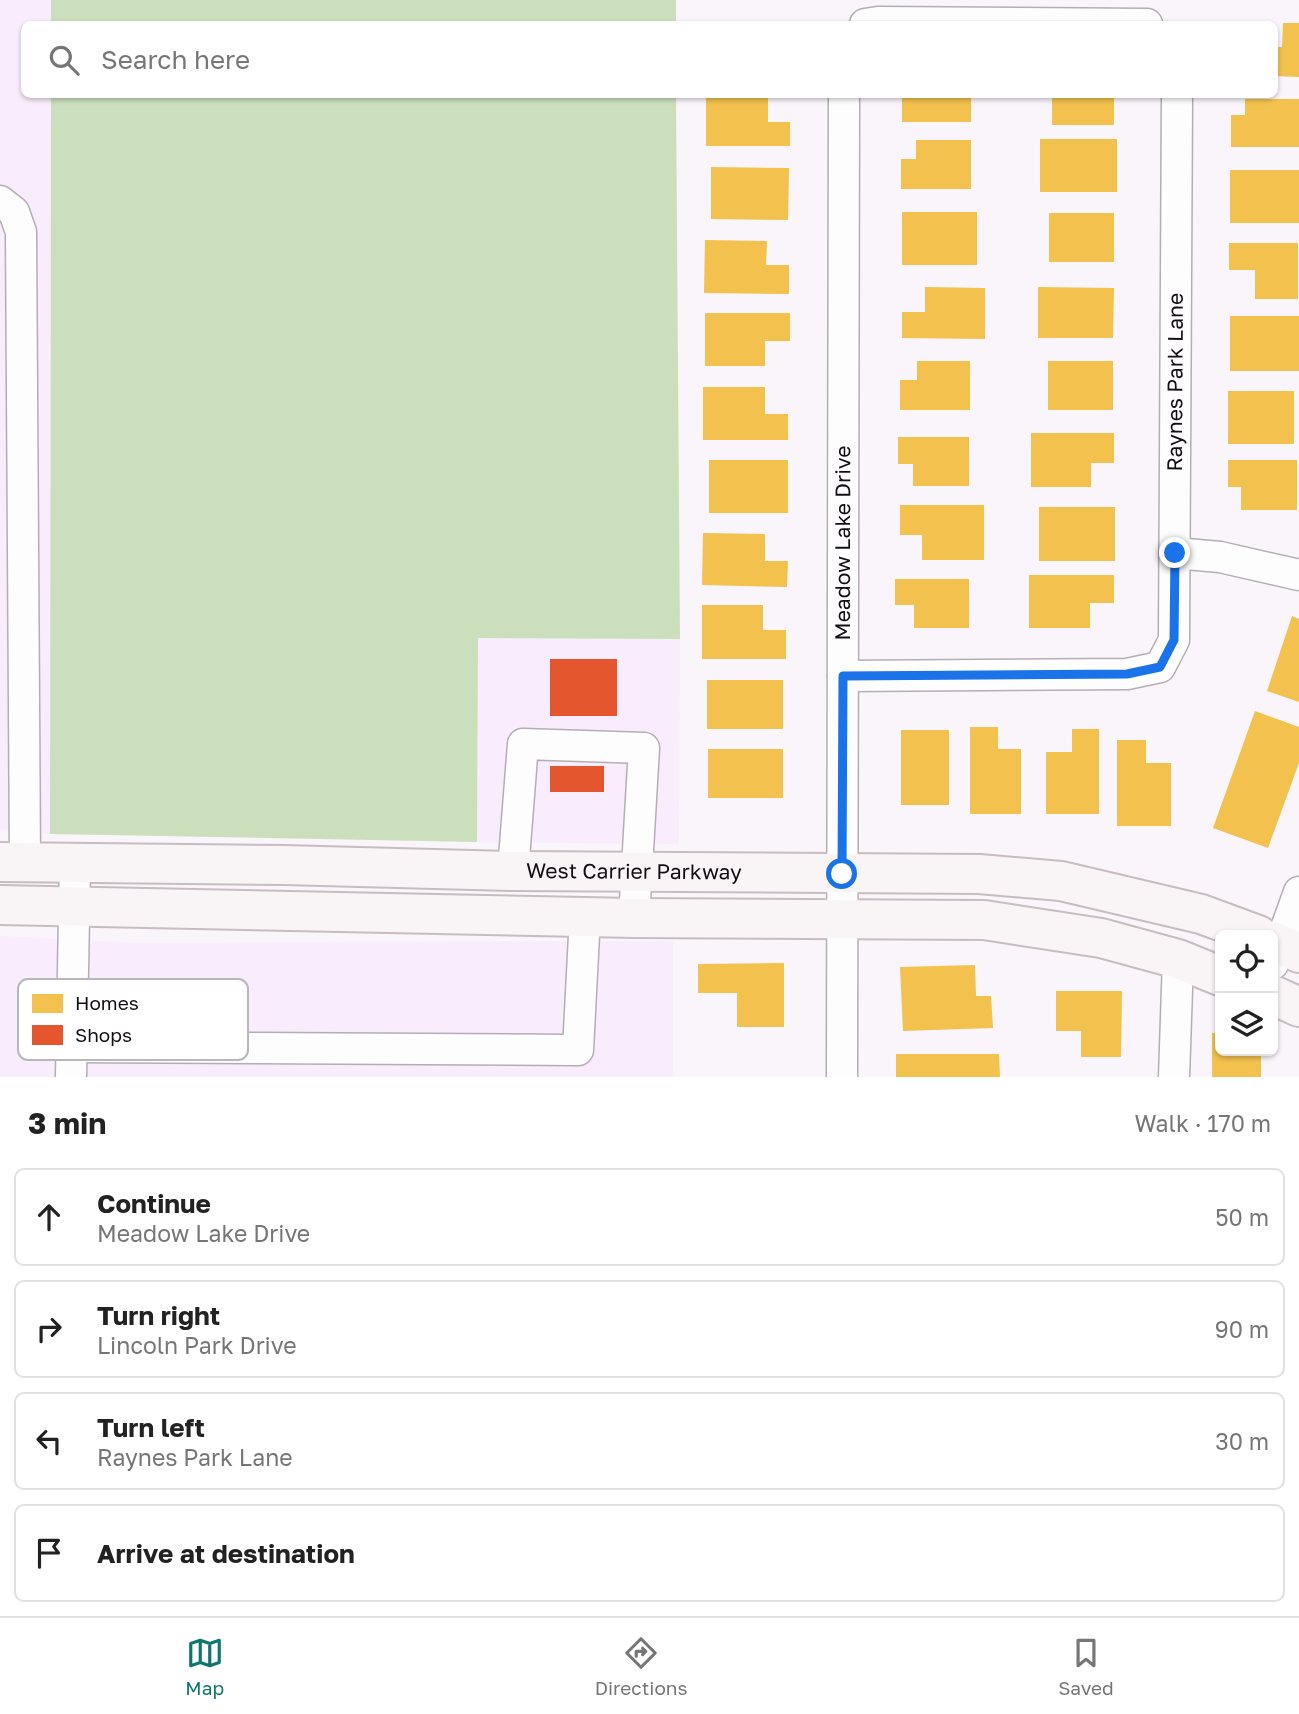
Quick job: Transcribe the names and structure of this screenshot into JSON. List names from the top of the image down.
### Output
{
  "streets": {
    "main road": ["West Carrier Parkway"],
    "street": ["Raynes Park Lane", "Meadow Lake Drive"]
  },
  "crossings": [
    ["Raynes Park Lane", "Meadow Lake Drive"],
    ["Meadow Lake Drive", "West Carrier Parkway"]
  ],
  "legend": ["Homes", "Shops"],
  "page": {
    "search": "Search here",
    "heading": ["3 min", "Walk · 170 m"],
    "list": [
      ["Continue", "Meadow Lake Drive", "50 m"],
      ["Turn right", "Lincoln Park Drive", "90 m"],
      ["Turn left", "Raynes Park Lane", "30 m"],
      "Arrive at destination"
    ],
    "nav": ["Map", "Directions", "Saved"]
  }
}
